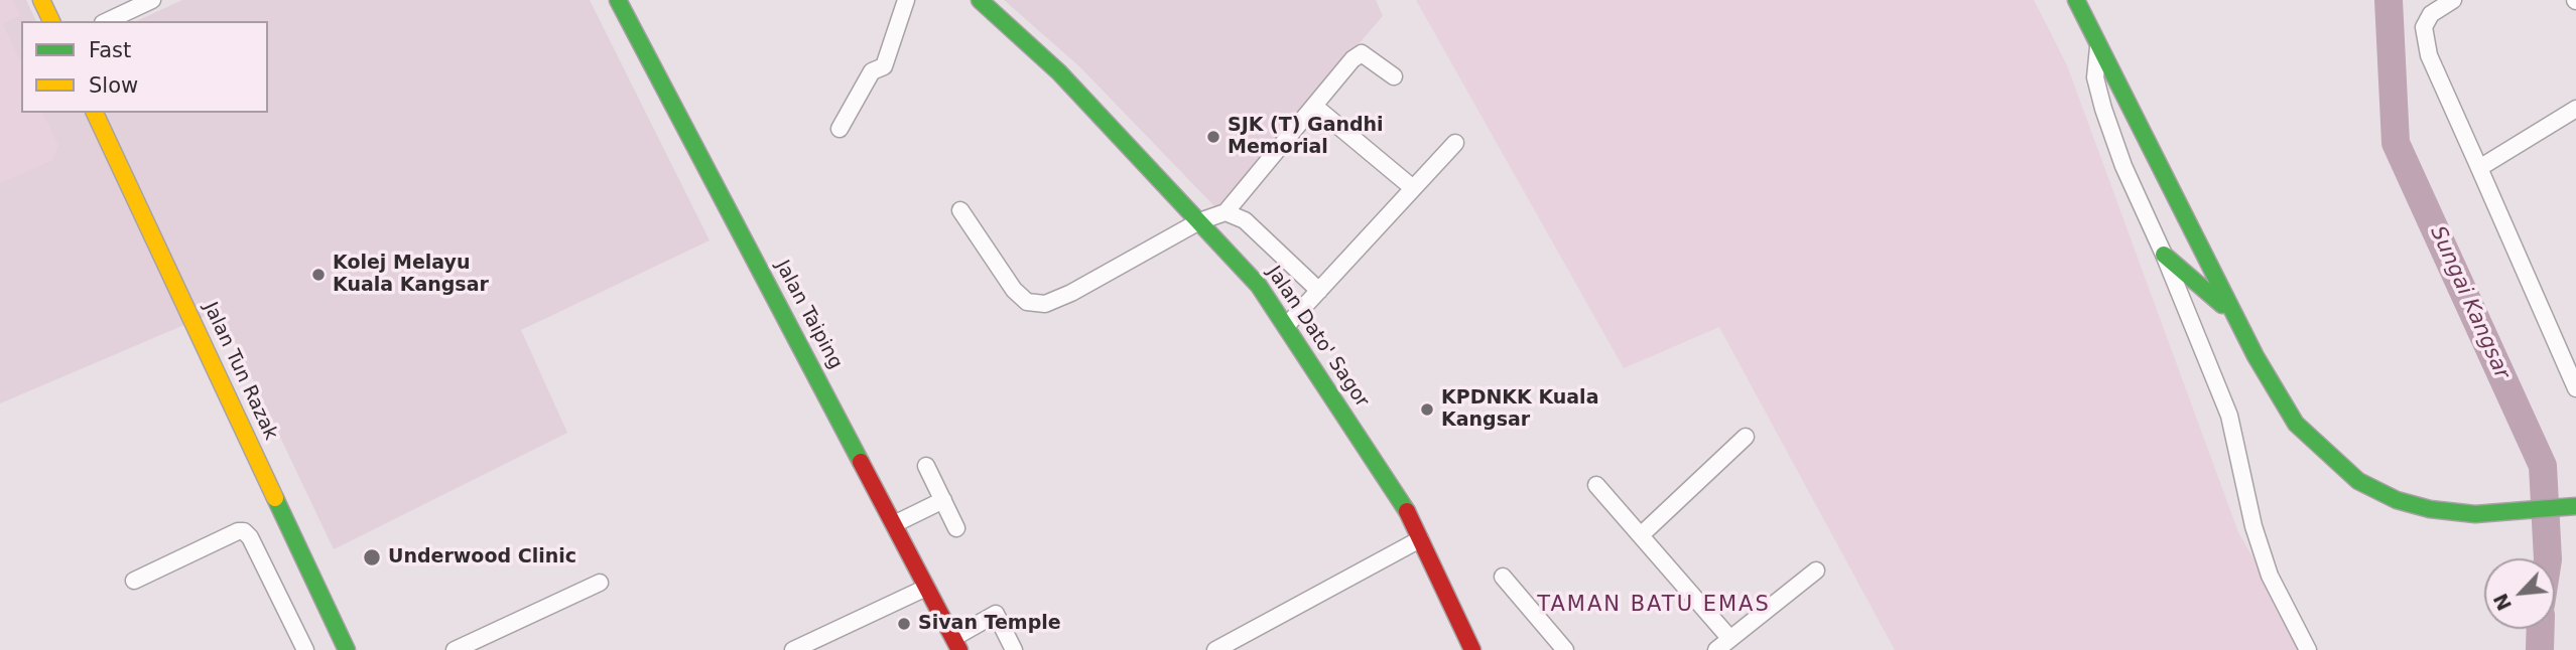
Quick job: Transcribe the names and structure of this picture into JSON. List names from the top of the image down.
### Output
{
  "streets": {
    "main road": ["Jalan Taiping", "Jalan Dato' Sagor", "Jalan Tun Razak"]
  },
  "districts": ["TAMAN BATU EMAS"],
  "water": ["Sungai Kangsar"],
  "places": [
    "SJK (T) Gandhi Memorial",
    "Kolej Melayu Kuala Kangsar",
    "KPDNKK Kuala Kangsar",
    "Underwood Clinic",
    "Sivan Temple"
  ],
  "legend": ["Fast", "Slow"],
  "north": "bottom left"
}
